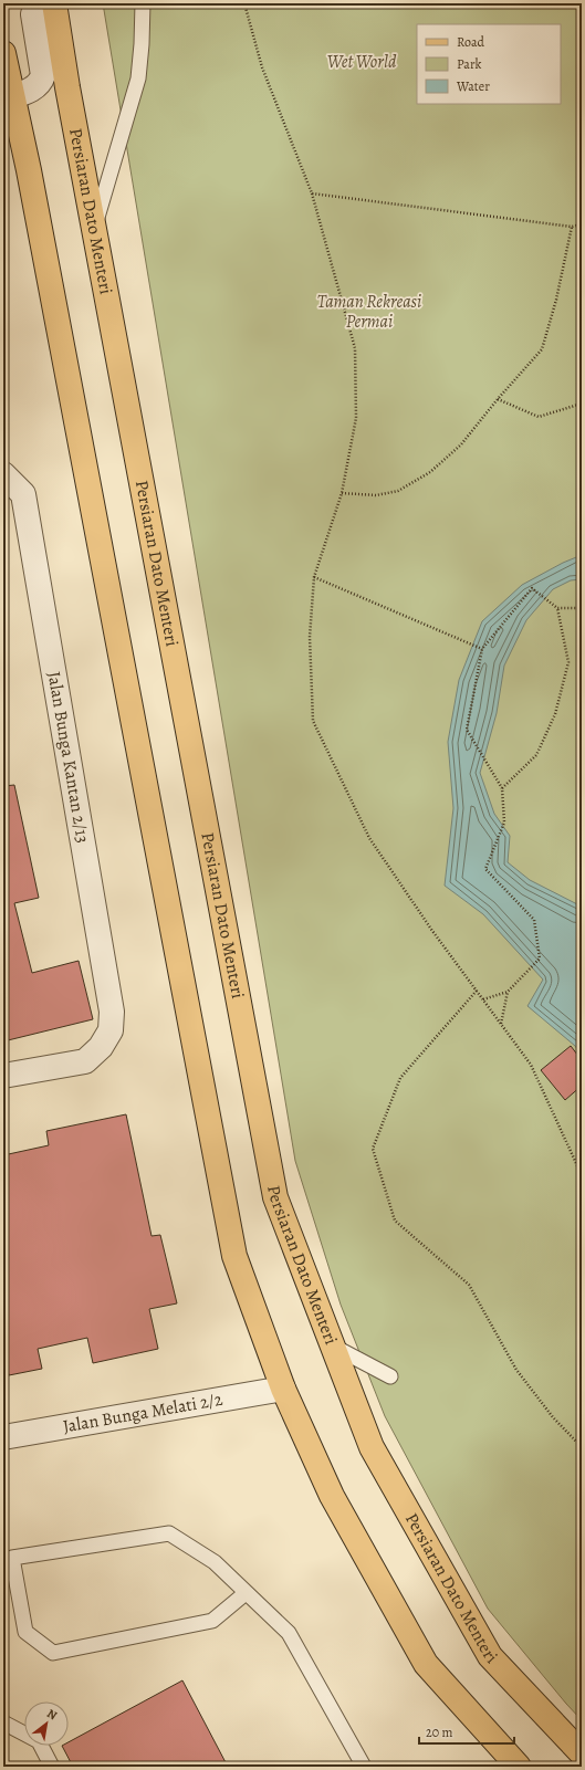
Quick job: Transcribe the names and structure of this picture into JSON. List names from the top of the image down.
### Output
{
  "streets": {
    "main road": ["Persiaran Dato Menteri"],
    "street": ["Jalan Bunga Kantan 2/13", "Jalan Bunga Melati 2/2"]
  },
  "parks": ["Wet World", "Taman Rekreasi Permai"],
  "legend": ["Road", "Park", "Water"],
  "scale_bar": "20 m",
  "north": "top right"
}
